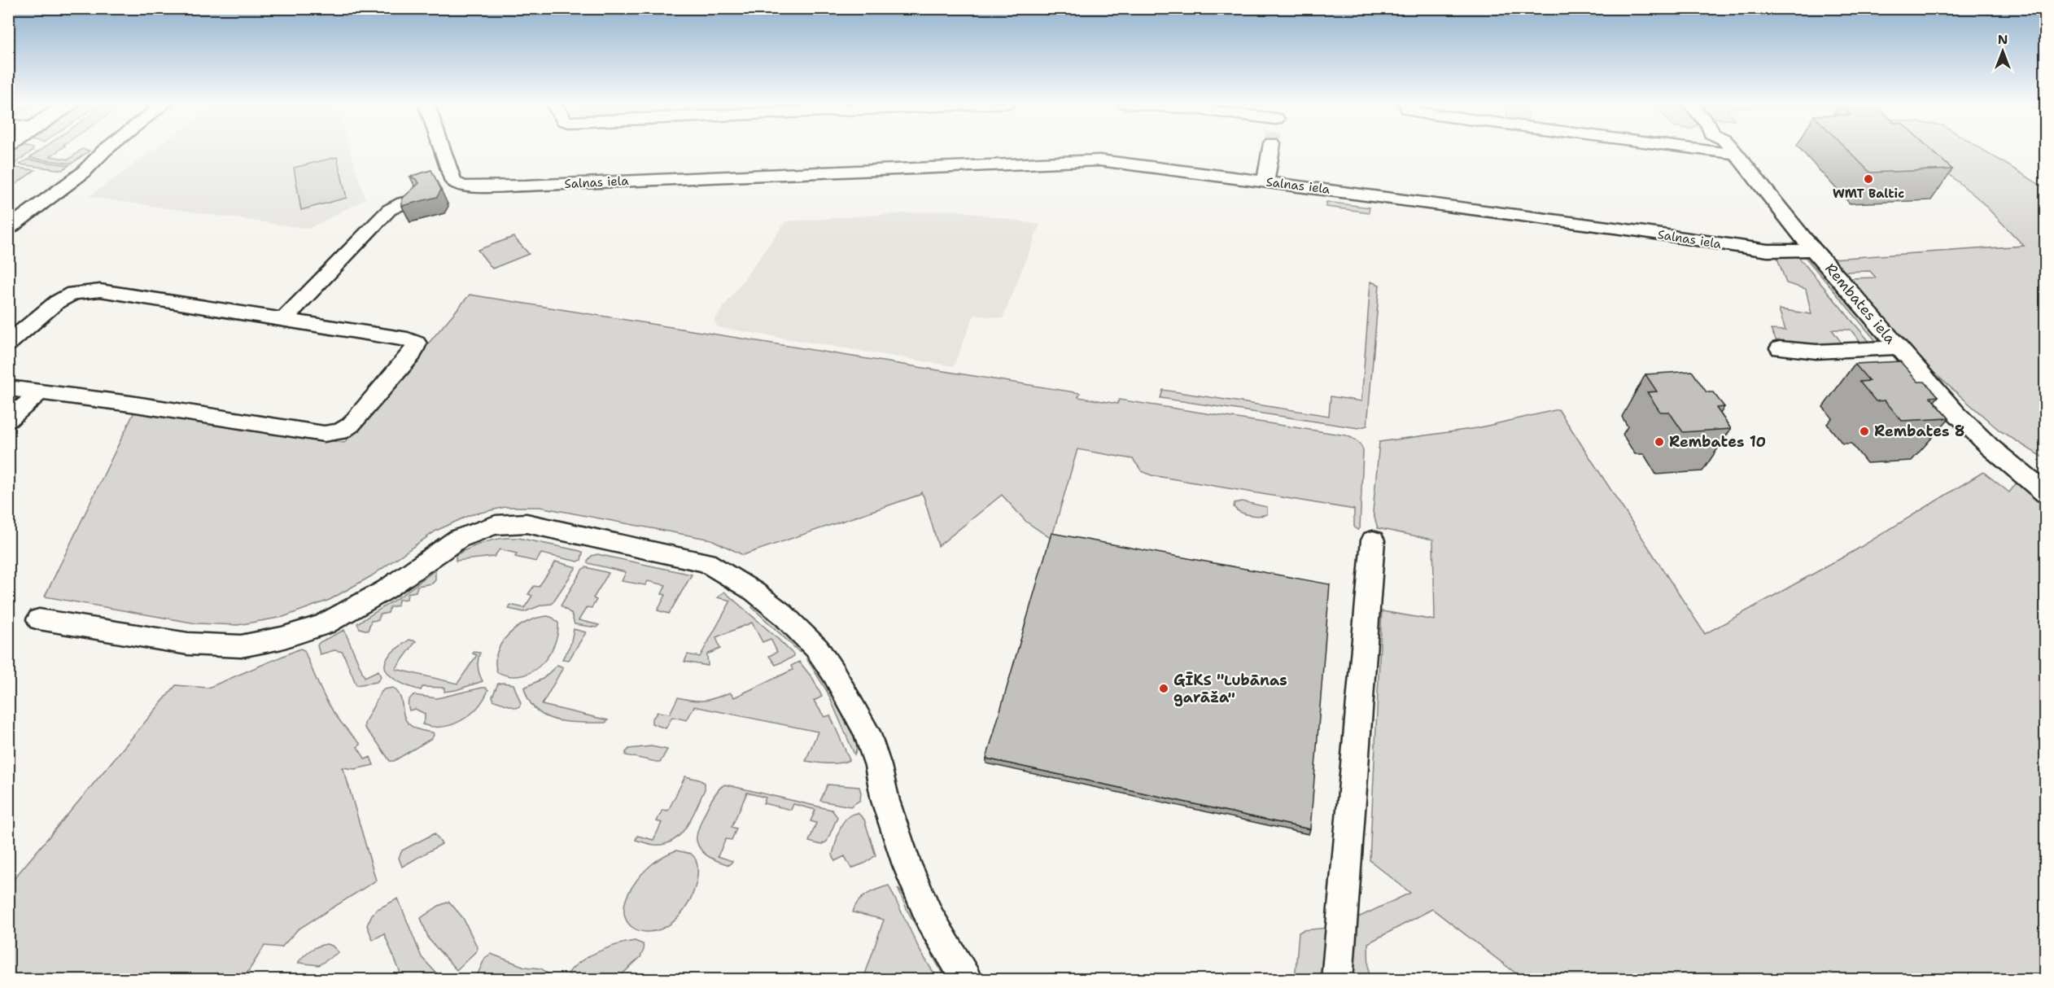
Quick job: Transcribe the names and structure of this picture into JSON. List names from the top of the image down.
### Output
{
  "streets": {
    "street": ["Salnas iela", "Rembates iela"]
  },
  "crossings": [
    ["Salnas iela", "Rembates iela"]
  ],
  "places": [
    "WMT Baltic",
    "Rembates 8",
    "Rembates 10",
    "GĪKS \"Lubānas garāža\""
  ],
  "north": "top"
}
